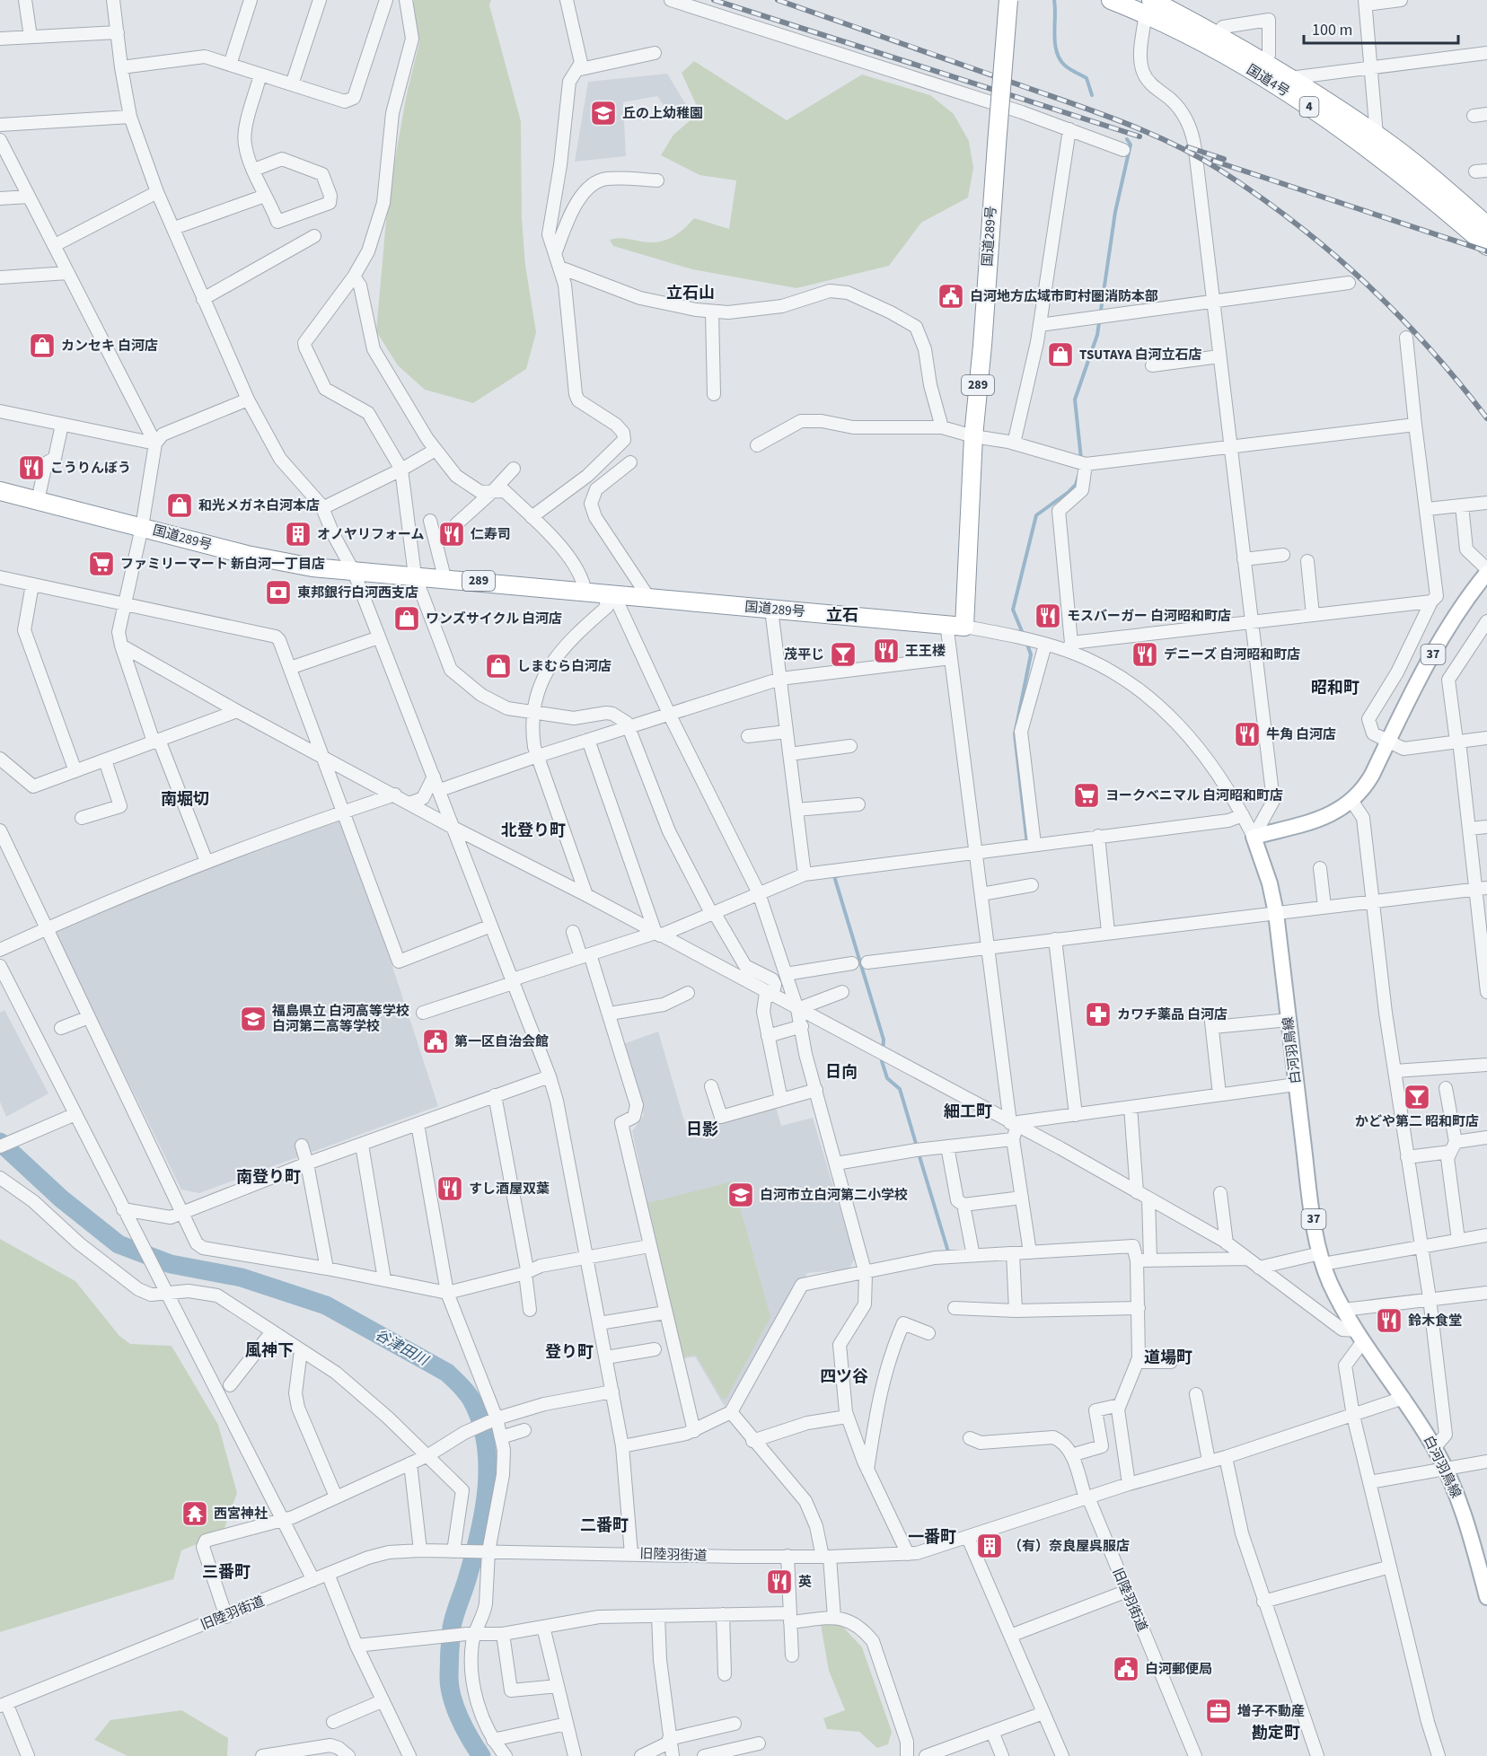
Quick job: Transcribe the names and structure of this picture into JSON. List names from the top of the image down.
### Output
{
  "streets": {
    "highway": [
      "国道4号",
      "4",
      "国道289号",
      "289"
    ],
    "main road": ["37", "白河羽鳥線"],
    "street": ["旧陸羽街道"]
  },
  "crossings": [
    ["37", "白河羽鳥線"]
  ],
  "districts": [
    "立石山",
    "立石",
    "昭和町",
    "南堀切",
    "北登り町",
    "日向",
    "細工町",
    "日影",
    "南登り町",
    "風神下",
    "登り町",
    "道場町",
    "四ツ谷",
    "二番町",
    "一番町",
    "三番町",
    "勘定町"
  ],
  "water": ["谷津田川"],
  "places": {
    "school or university": ["丘の上幼稚園", "福島県立 白河高等学校 白河第二高等学校", "白河市立白河第二小学校"],
    "public building": ["白河地方広域市町村圏消防本部", "第一区自治会館", "白河郵便局"],
    "shop": [
      "カンセキ 白河店",
      "TSUTAYA 白河立石店",
      "和光メガネ白河本店",
      "ワンズサイクル 白河店",
      "しまむら白河店"
    ],
    "restaurant": [
      "こうりんぼう",
      "仁寿司",
      "モスバーガー 白河昭和町店",
      "王王楼",
      "デニーズ 白河昭和町店",
      "牛角 白河店",
      "すし酒屋双葉",
      "鈴木食堂",
      "英"
    ],
    "building": ["オノヤリフォーム", "（有）奈良屋呉服店"],
    "supermarket": ["ファミリーマート 新白河一丁目店", "ヨークベニマル 白河昭和町店"],
    "bank": ["東邦銀行白河西支店"],
    "bar": ["茂平じ", "かどや第二 昭和町店"],
    "pharmacy": ["カワチ薬品 白河店"],
    "temple": ["西宮神社"],
    "office": ["増子不動産"]
  },
  "scale_bar": "100 m"
}
